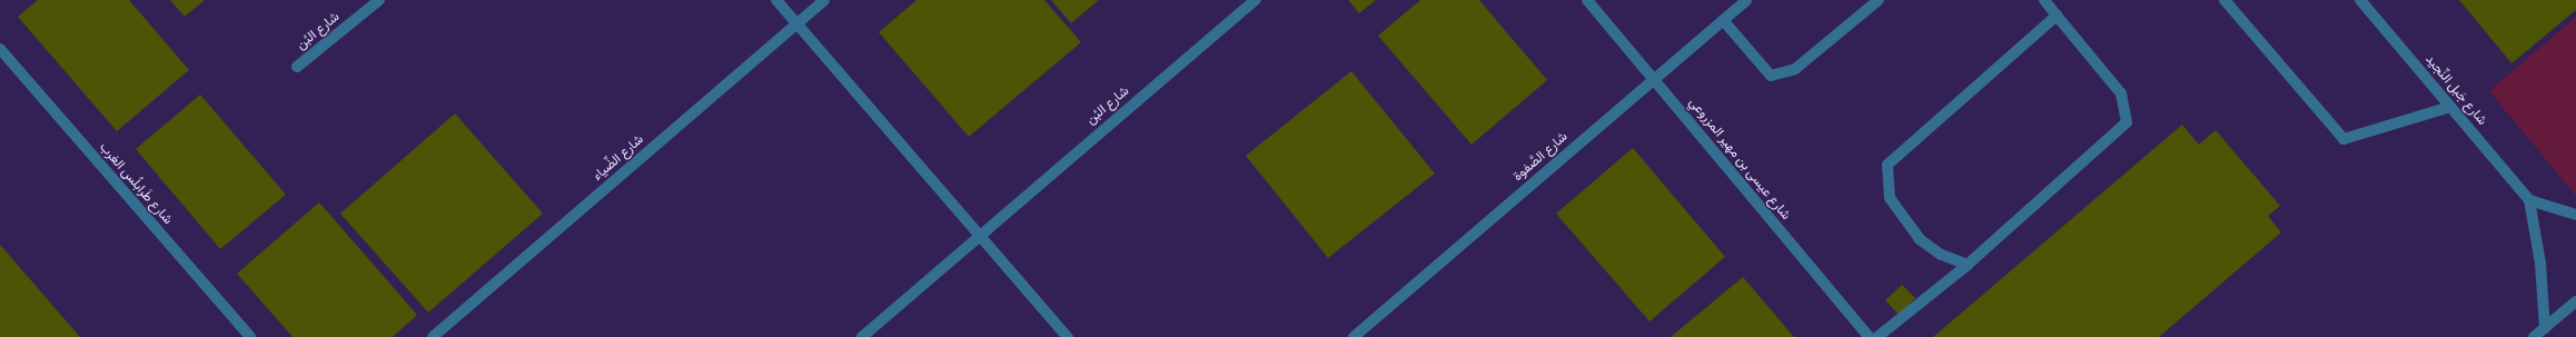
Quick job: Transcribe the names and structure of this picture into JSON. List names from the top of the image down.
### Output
{
  "streets": {
    "street": [
      "شارع البُن",
      "شارع جَبل النِّجيد",
      "شارع الصَّفوة",
      "شارع الضِّياء",
      "شارع عيسى بن مهير المزروعي",
      "شارع طَرابلُس الغرب"
    ]
  },
  "crossings": [
    ["شارع الصَّفوة", "شارع عيسى بن مهير المزروعي"]
  ]
}
